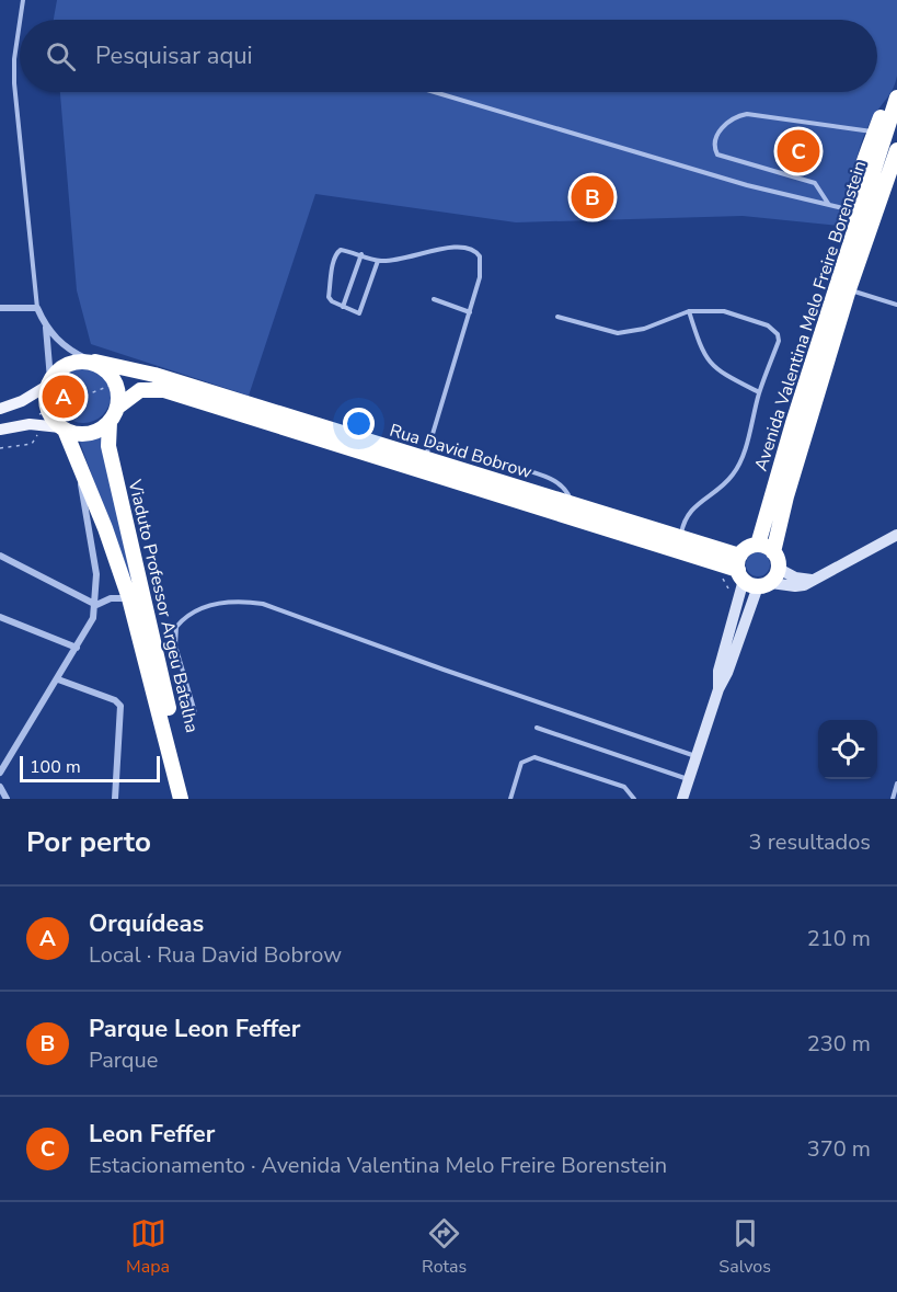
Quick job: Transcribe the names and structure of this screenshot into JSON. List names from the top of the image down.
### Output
{
  "streets": {
    "highway": ["Avenida Valentina Melo Freire Borenstein", "Rua David Bobrow", "Viaduto Professor Argeu Batalha"]
  },
  "crossings": [
    ["Avenida Valentina Melo Freire Borenstein", "Rua David Bobrow"]
  ],
  "scale_bar": "100 m",
  "page": {
    "search": "Pesquisar aqui",
    "pins": ["C", "B", "A"],
    "scale": "100 m",
    "heading": ["Por perto", "3 resultados"],
    "list": [
      {
        "mark": "A",
        "name": "Orquídeas",
        "note": "Local · Rua David Bobrow",
        "value": "210 m"
      },
      {
        "mark": "B",
        "name": "Parque Leon Feffer",
        "note": "Parque",
        "value": "230 m"
      },
      {
        "mark": "C",
        "name": "Leon Feffer",
        "note": "Estacionamento · Avenida Valentina Melo Freire Borenstein",
        "value": "370 m"
      }
    ],
    "nav": ["Mapa", "Rotas", "Salvos"]
  }
}
